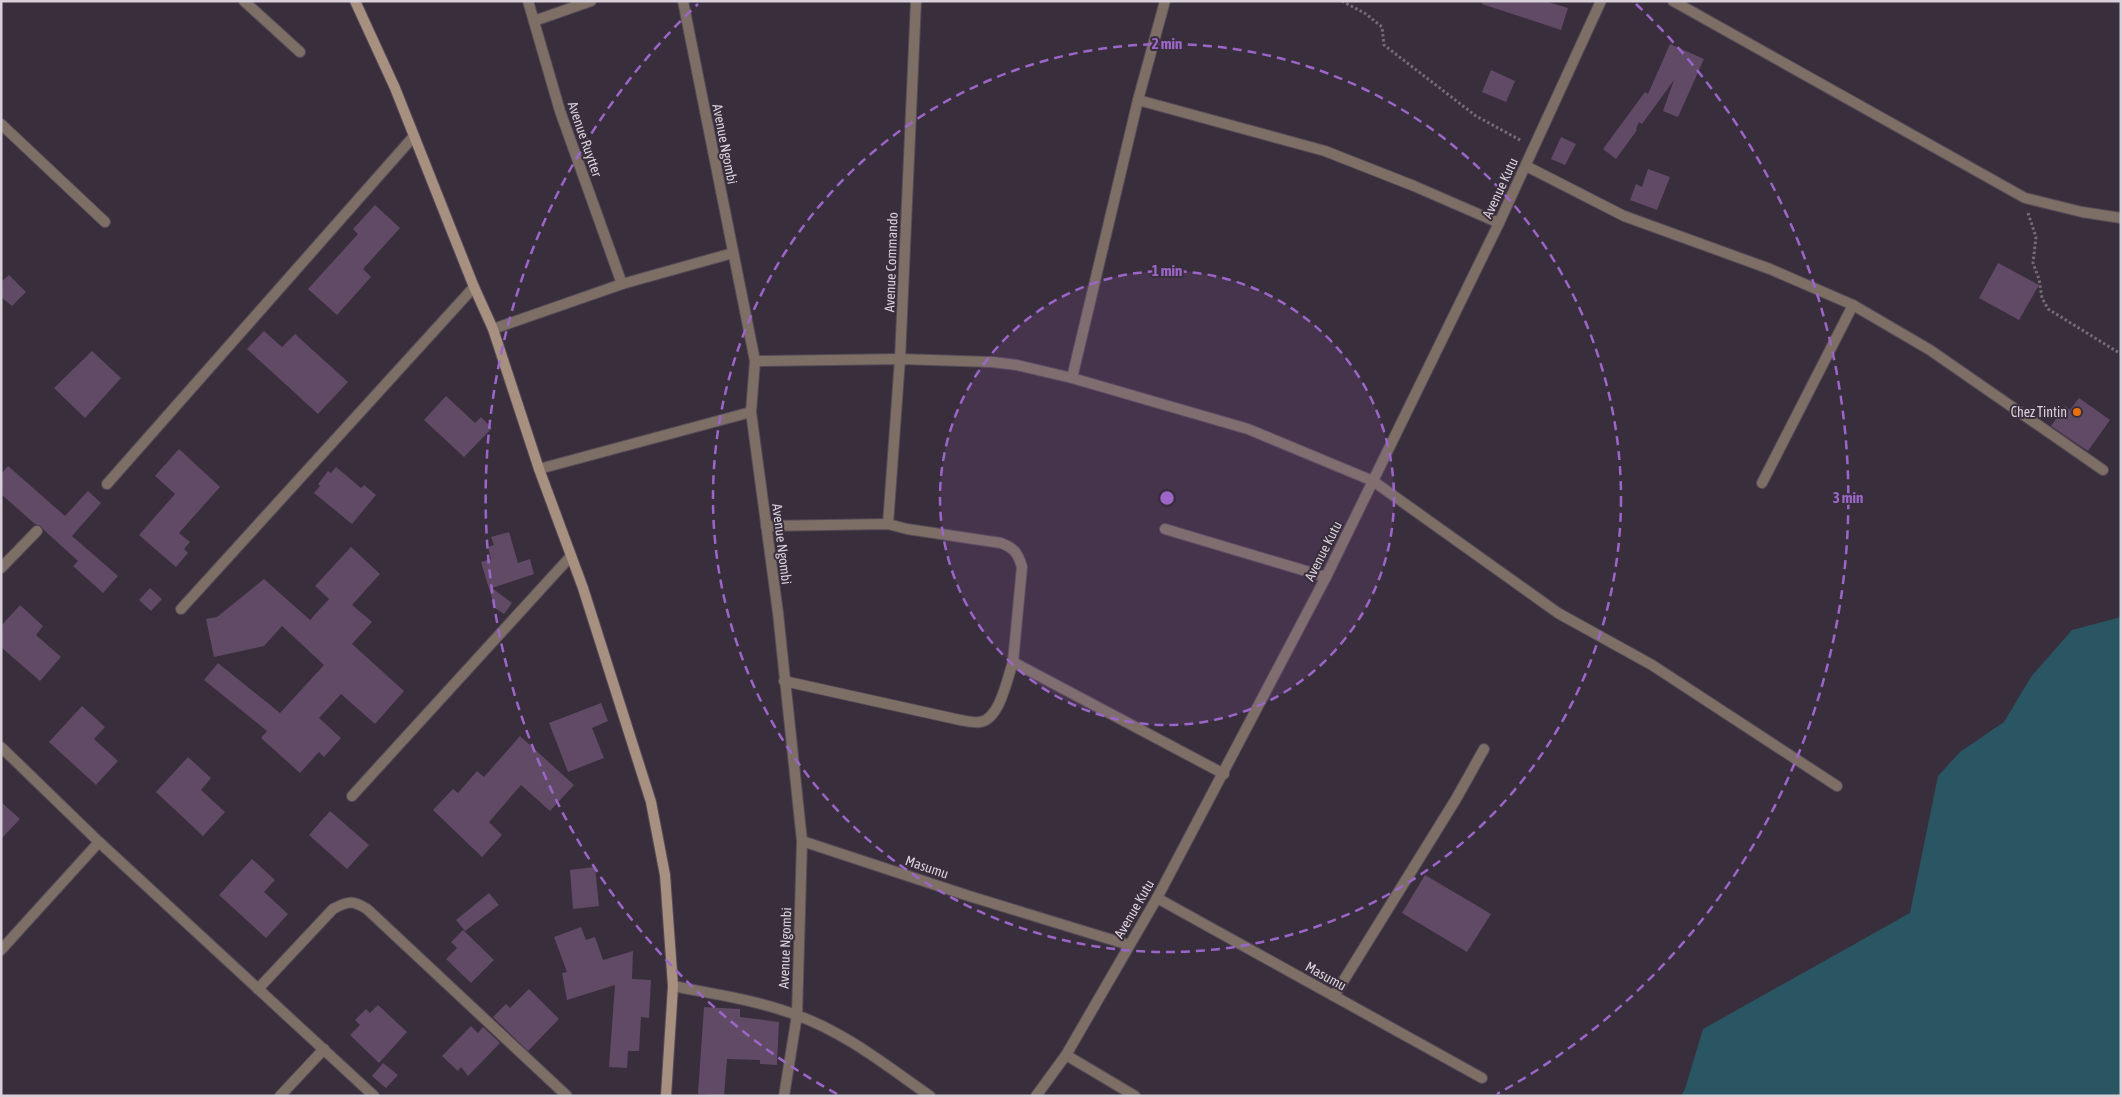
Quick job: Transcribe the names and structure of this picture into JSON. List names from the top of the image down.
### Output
{
  "streets": {
    "street": [
      "Avenue Ruytter",
      "Avenue Ngombi",
      "Avenue Kutu",
      "Avenue Commando",
      "Masumu"
    ]
  },
  "crossings": [
    ["Avenue Ngombi", "Masumu"],
    ["Avenue Kutu", "Masumu"]
  ],
  "places": ["Chez Tintin"],
  "rings": ["2 min", "1 min", "3 min"]
}
